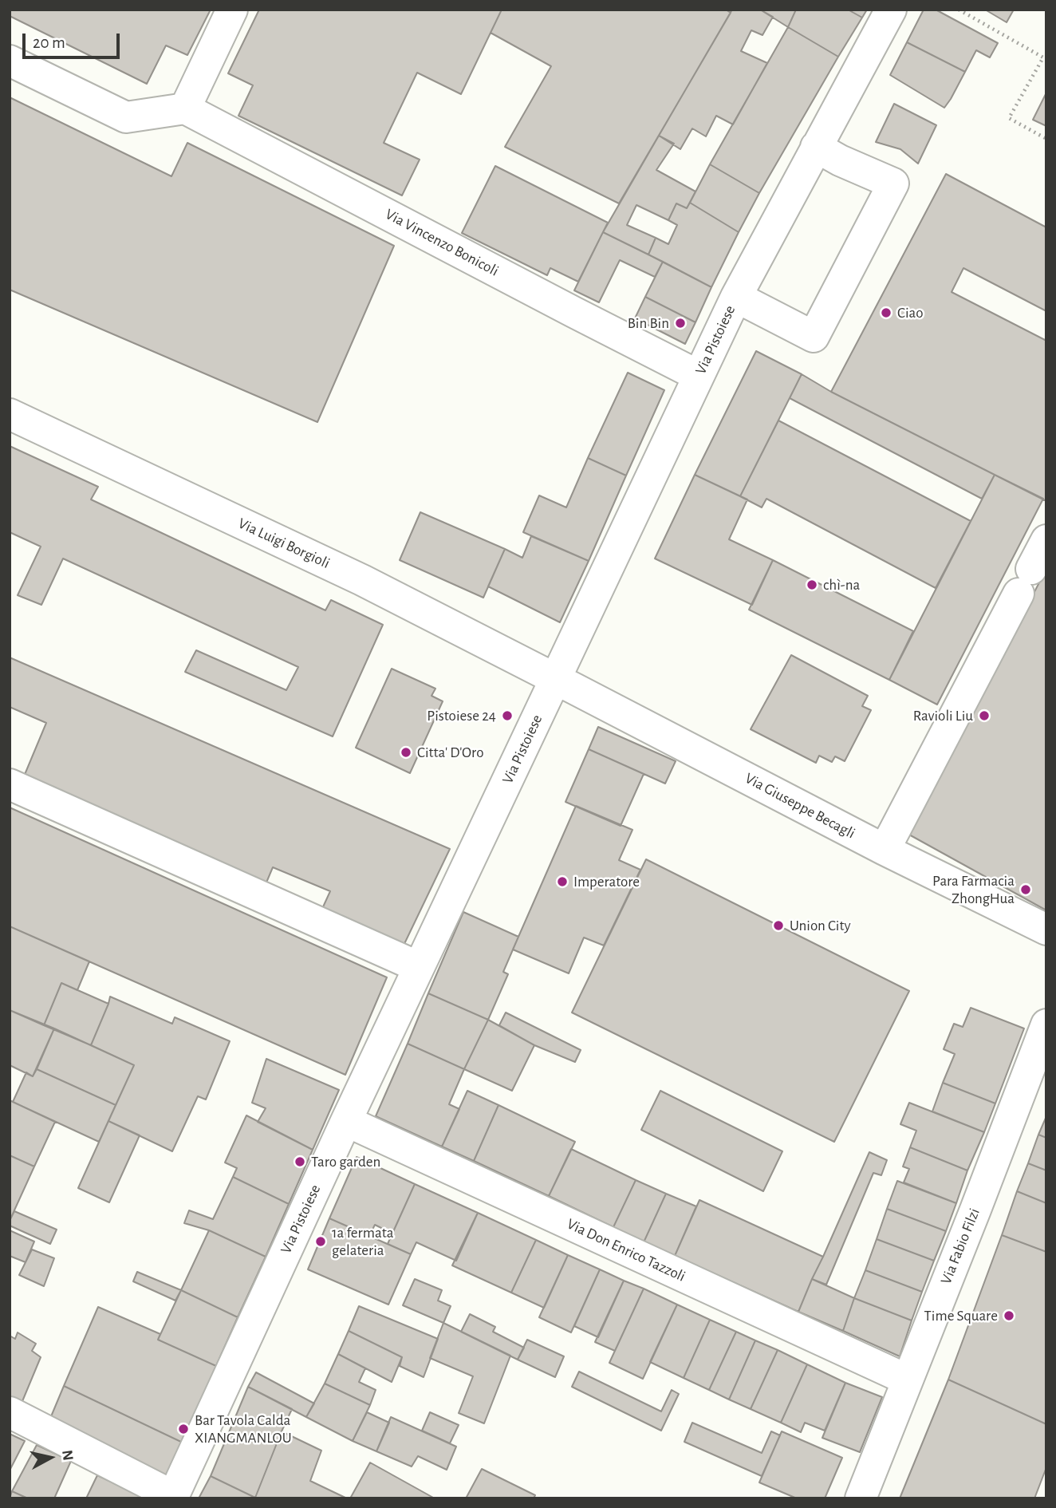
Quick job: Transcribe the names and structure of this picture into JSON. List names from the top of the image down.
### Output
{
  "streets": {
    "street": [
      "Via Vincenzo Bonicoli",
      "Via Pistoiese",
      "Via Luigi Borgioli",
      "Via Giuseppe Becagli",
      "Via Fabio Filzi",
      "Via Don Enrico Tazzoli"
    ]
  },
  "crossings": [
    ["Via Vincenzo Bonicoli", "Via Pistoiese"],
    ["Via Pistoiese", "Via Luigi Borgioli"],
    ["Via Pistoiese", "Via Giuseppe Becagli"],
    ["Via Pistoiese", "Via Don Enrico Tazzoli"],
    ["Via Luigi Borgioli", "Via Giuseppe Becagli"],
    ["Via Fabio Filzi", "Via Don Enrico Tazzoli"]
  ],
  "places": [
    "Ciao",
    "Bin Bin",
    "chì-na",
    "Pistoiese 24",
    "Ravioli Liu",
    "Citta' D'Oro",
    "Imperatore",
    "Para Farmacia ZhongHua",
    "Union City",
    "Taro garden",
    "1a fermata gelateria",
    "Time Square",
    "Bar Tavola Calda XIANGMANLOU"
  ],
  "scale_bar": "20 m",
  "north": "right"
}
